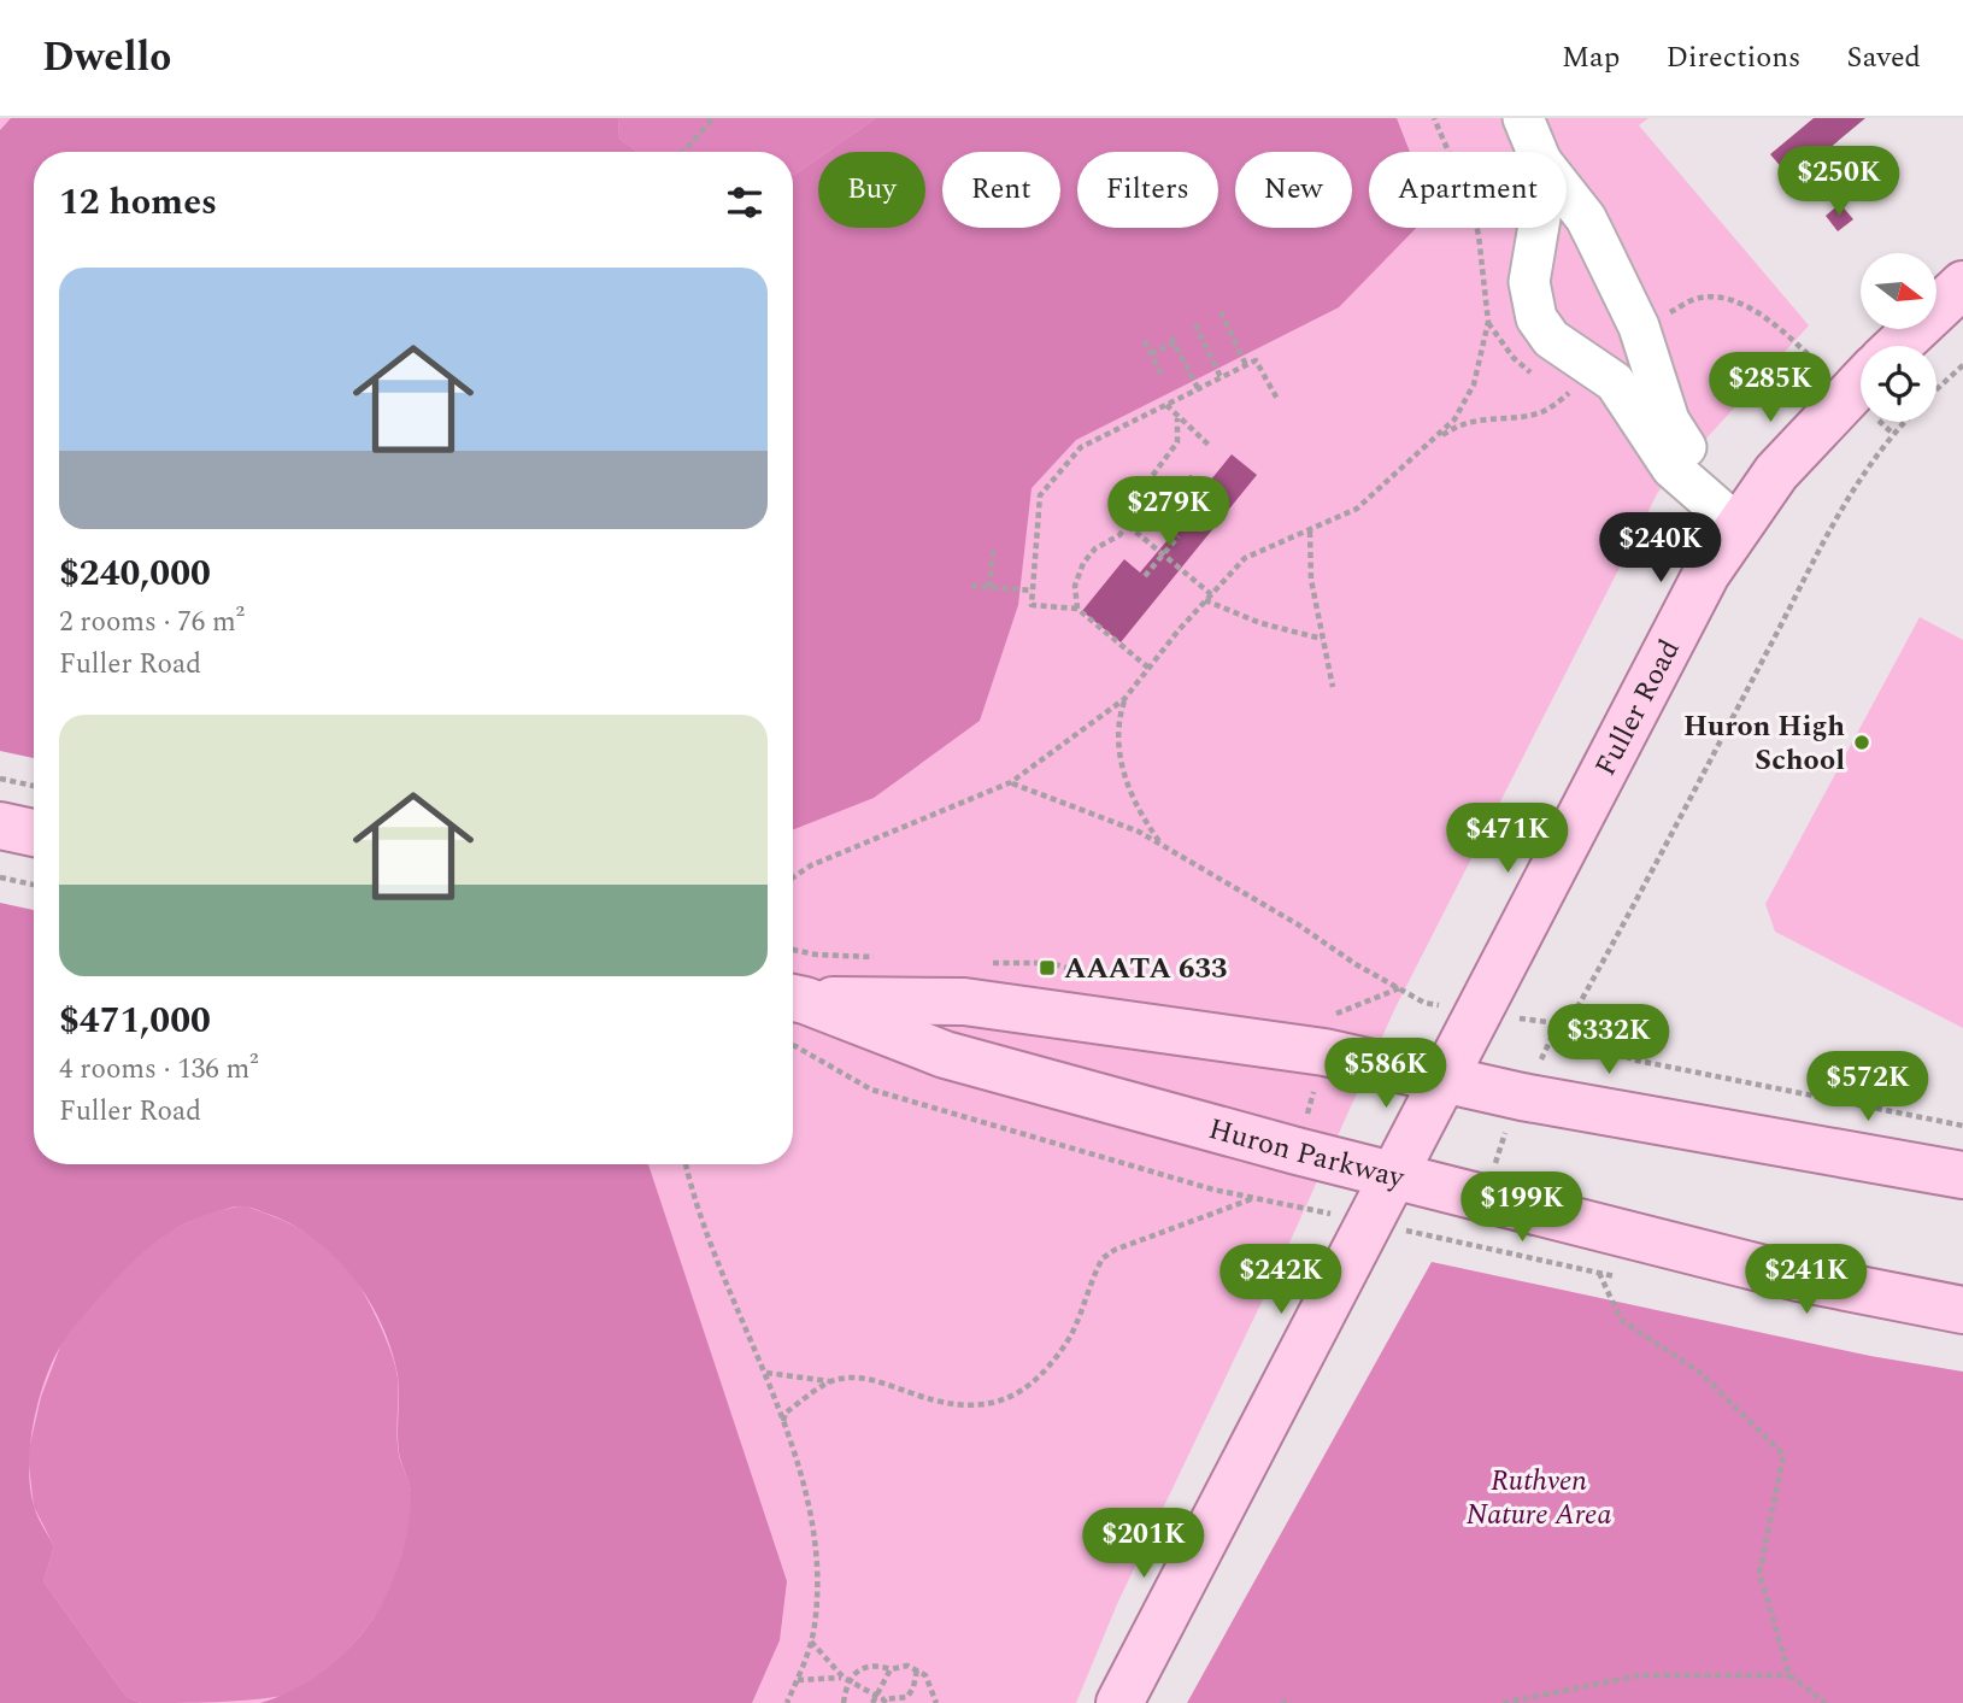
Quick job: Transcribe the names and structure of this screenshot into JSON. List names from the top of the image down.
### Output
{
  "streets": {
    "main road": ["Fuller Road", "Huron Parkway"]
  },
  "crossings": [
    ["Fuller Road", "Huron Parkway"]
  ],
  "parks": ["Ruthven Nature Area"],
  "places": {
    "other": ["Huron High School"],
    "transit": ["AAATA 633"]
  },
  "north": "right",
  "page": {
    "header": "Dwello",
    "nav": ["Map", "Directions", "Saved"],
    "price": [
      "$250K",
      "$285K",
      "$279K",
      "$240K",
      "$471K",
      "$332K",
      "$586K",
      "$572K",
      "$199K",
      "$242K",
      "$241K",
      "$201K"
    ],
    "chip": [
      "Buy",
      "Rent",
      "Filters",
      "New",
      "Apartment"
    ],
    "heading": "12 homes",
    "list": [
      {
        "name": "$240,000",
        "note": "2 rooms · 76 m² · Fuller Road"
      },
      {
        "name": "$471,000",
        "note": "4 rooms · 136 m² · Fuller Road"
      }
    ]
  }
}
